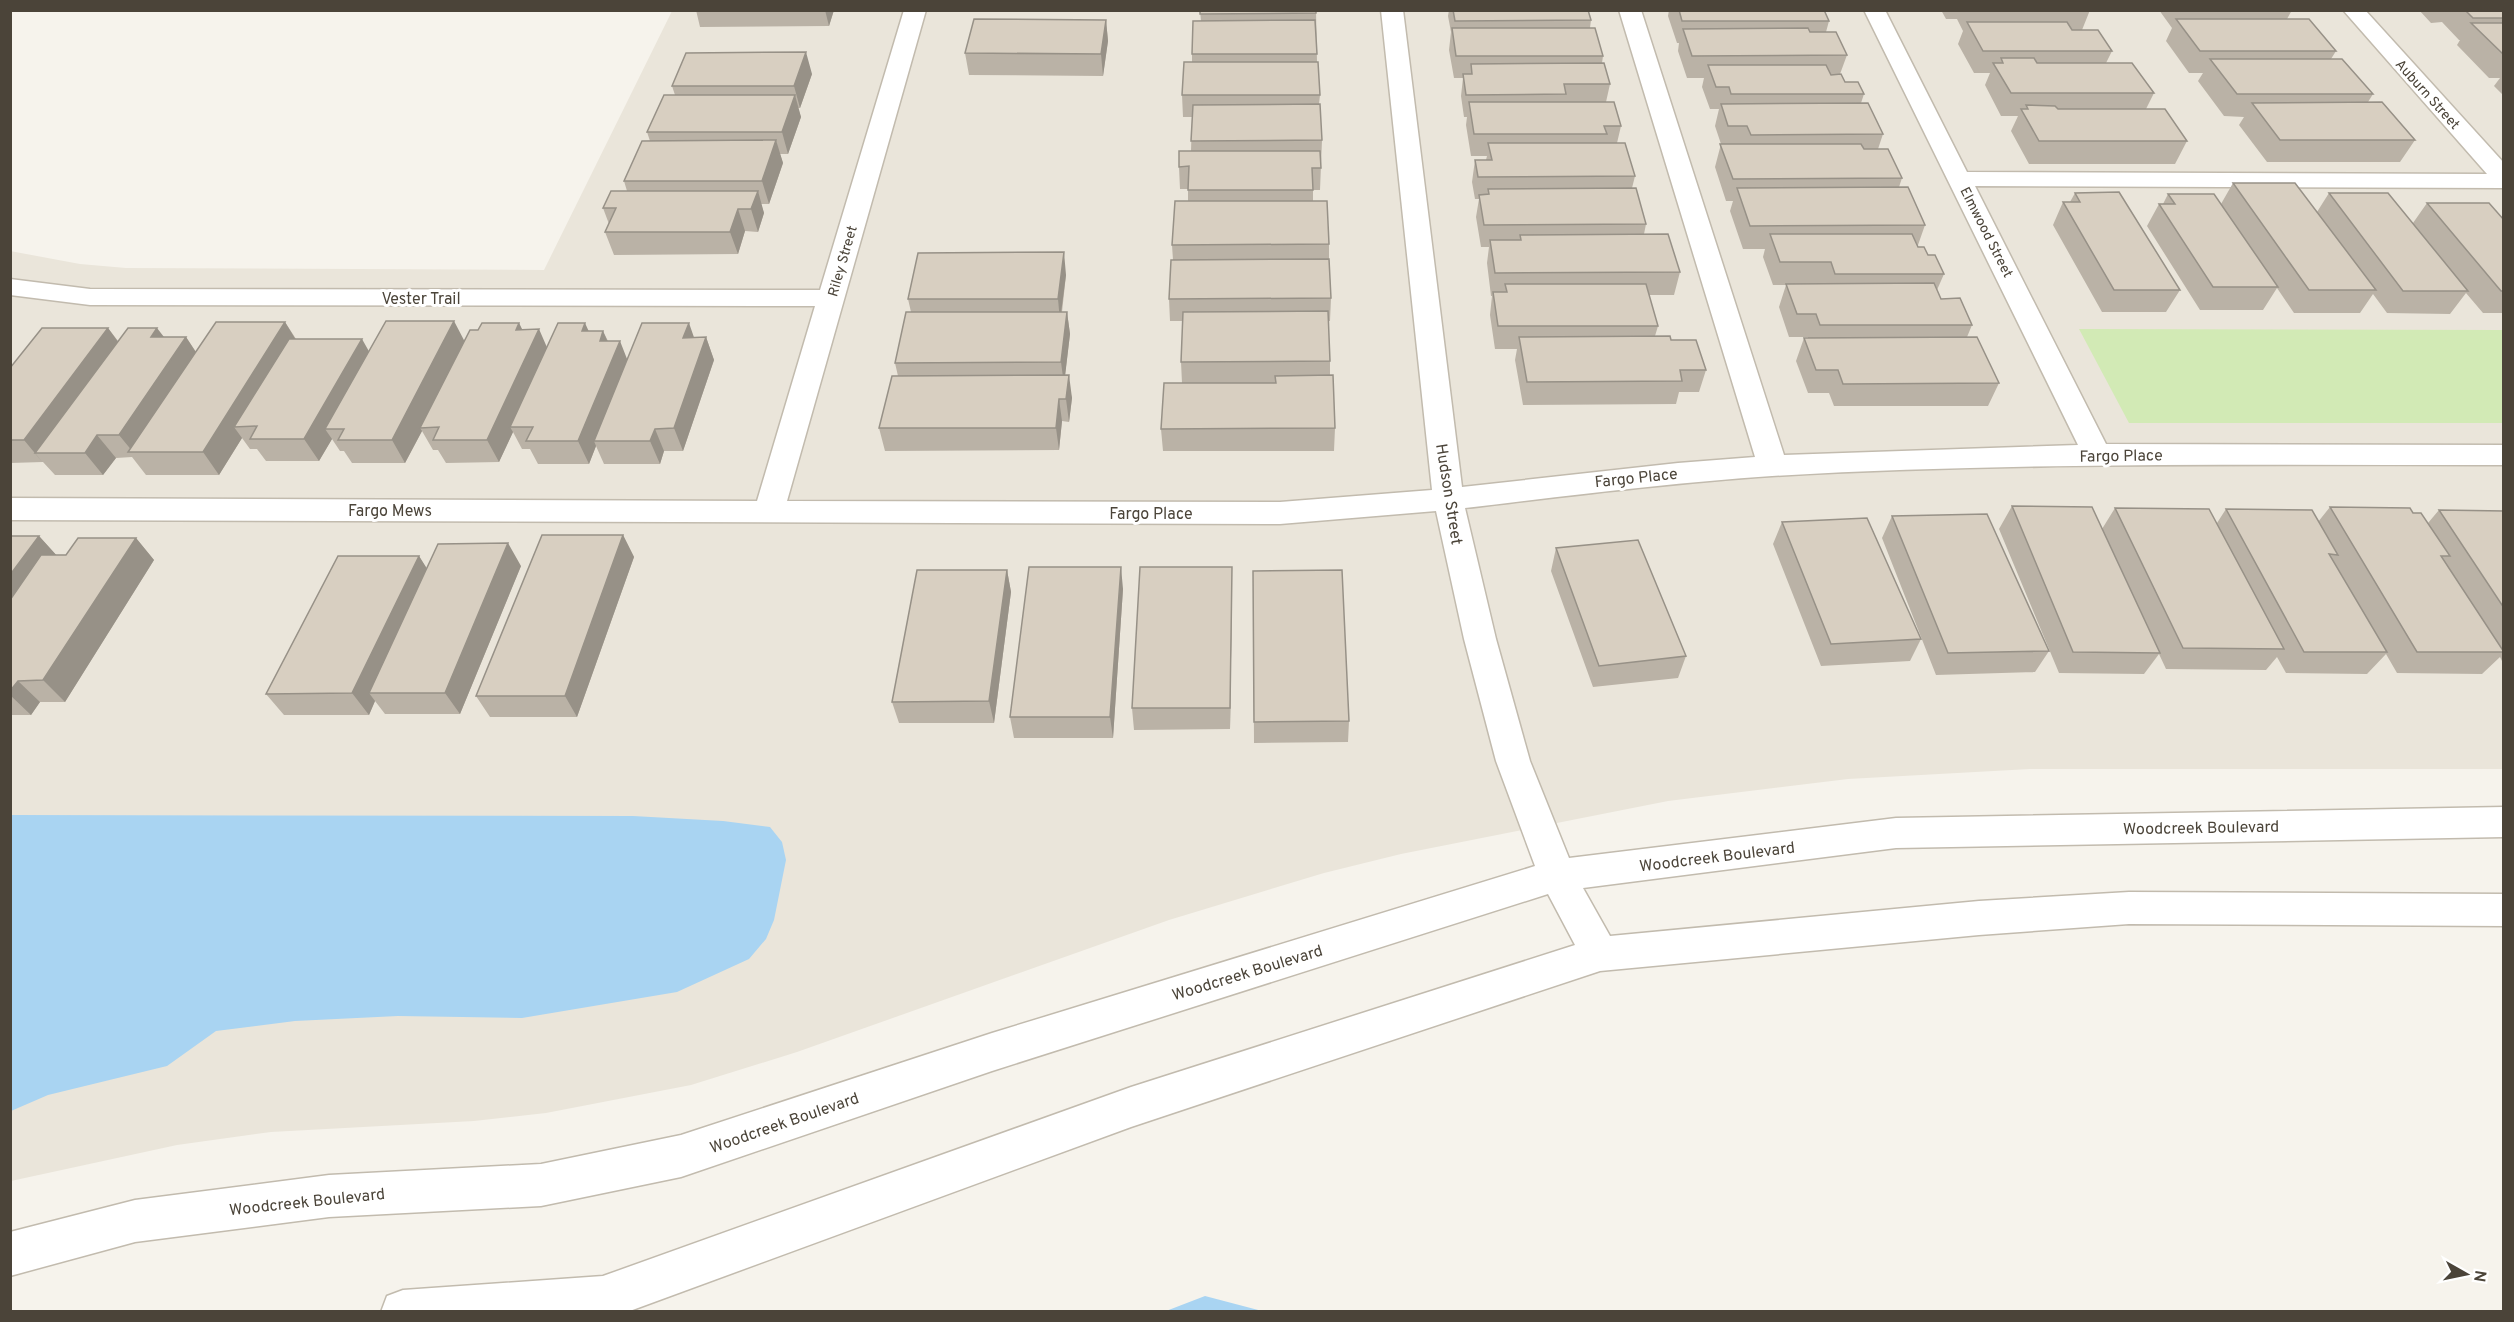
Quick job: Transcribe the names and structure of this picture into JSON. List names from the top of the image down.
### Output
{
  "streets": {
    "street": [
      "Auburn Street",
      "Elmwood Street",
      "Riley Street",
      "Vester Trail",
      "Fargo Place",
      "Hudson Street",
      "Fargo Mews",
      "Woodcreek Boulevard"
    ]
  },
  "crossings": [
    ["Elmwood Street", "Fargo Place"],
    ["Riley Street", "Vester Trail"],
    ["Riley Street", "Fargo Place"],
    ["Riley Street", "Fargo Mews"],
    ["Fargo Place", "Hudson Street"],
    ["Fargo Place", "Fargo Mews"],
    ["Hudson Street", "Woodcreek Boulevard"]
  ],
  "north": "right"
}
